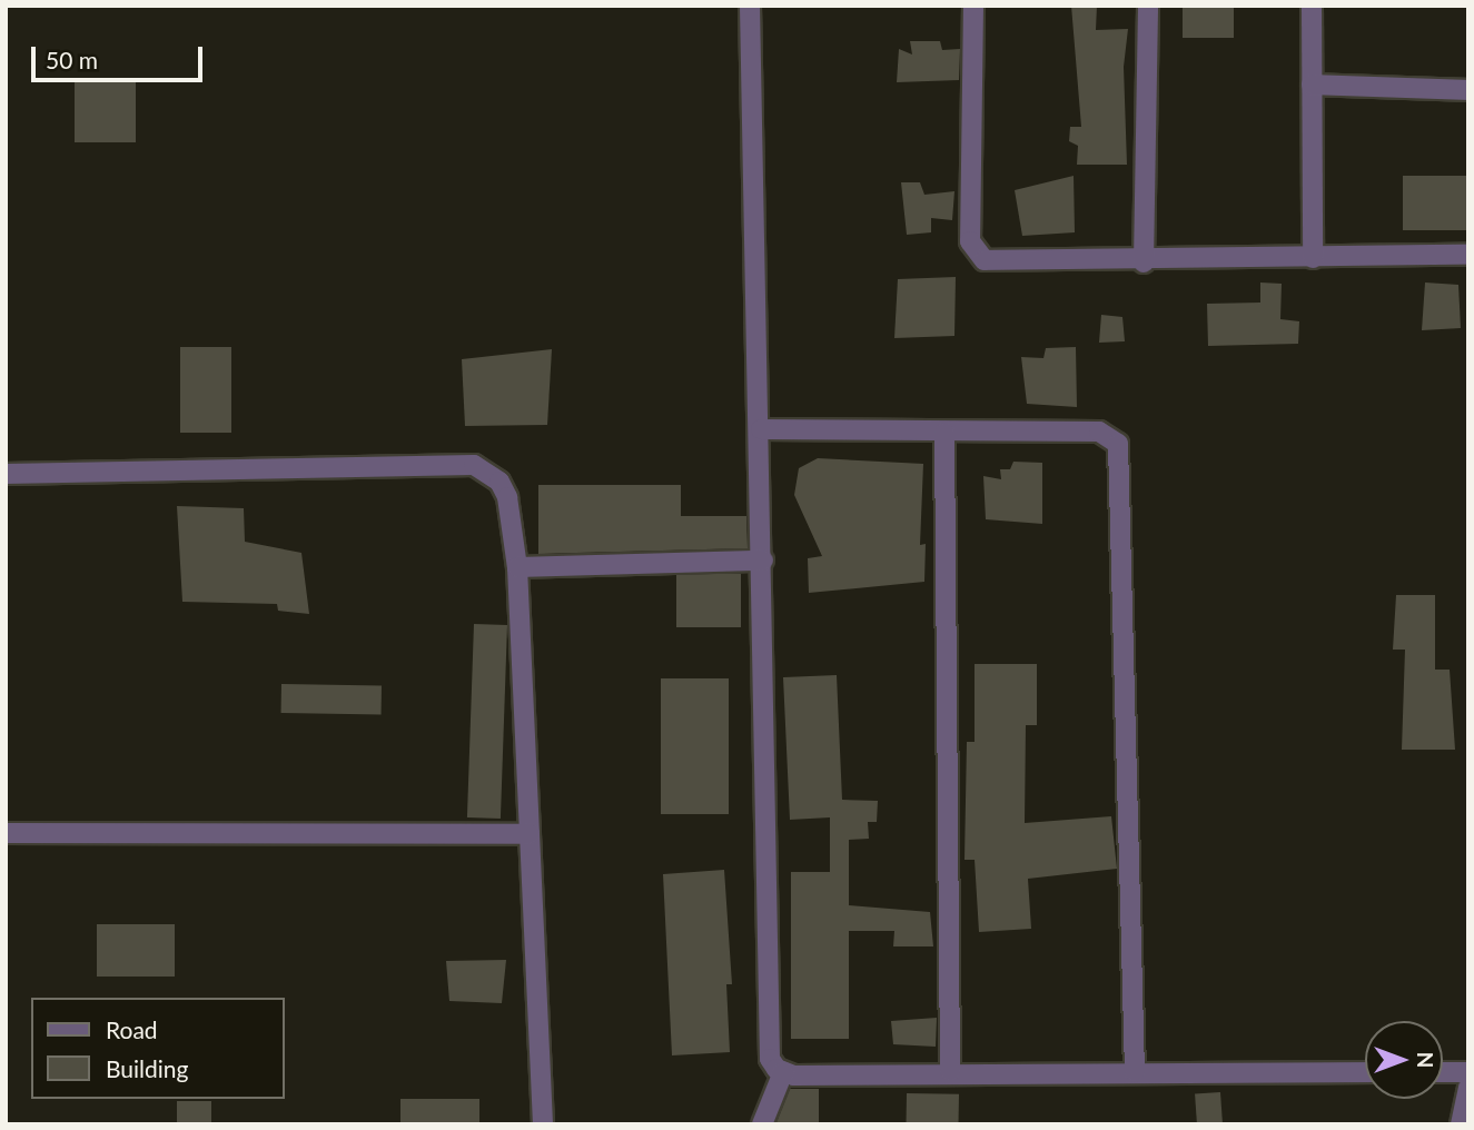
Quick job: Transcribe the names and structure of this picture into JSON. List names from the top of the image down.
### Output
{
  "legend": ["Road", "Building"],
  "scale_bar": "50 m",
  "north": "right"
}
